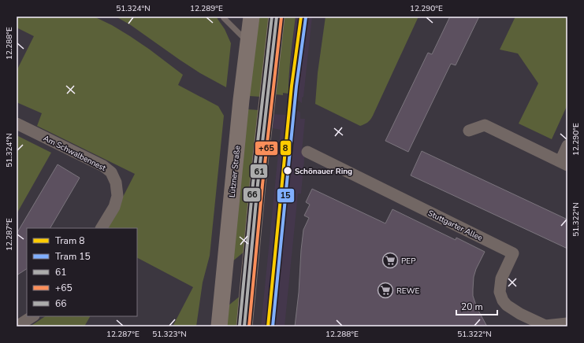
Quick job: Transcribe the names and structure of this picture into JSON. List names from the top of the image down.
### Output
{
  "streets": {
    "main road": ["Lützner Straße"],
    "street": ["Am Schwalbennest", "Stuttgarter Allee"]
  },
  "places": {
    "other": ["Schönauer Ring"],
    "supermarket": ["PEP", "REWE"]
  },
  "lines": [
    "tram line 8",
    "transit line 61",
    "transit line 66",
    "tram line 15",
    "transit line +65"
  ],
  "legend": [
    "Tram 8",
    "Tram 15",
    "61",
    "+65",
    "66"
  ],
  "scale_bar": "20 m",
  "coordinates": [
    "51.324°N",
    "12.289°E",
    "12.290°E",
    "12.288°E",
    "51.322°N",
    "12.287°E",
    "51.323°N"
  ]
}
